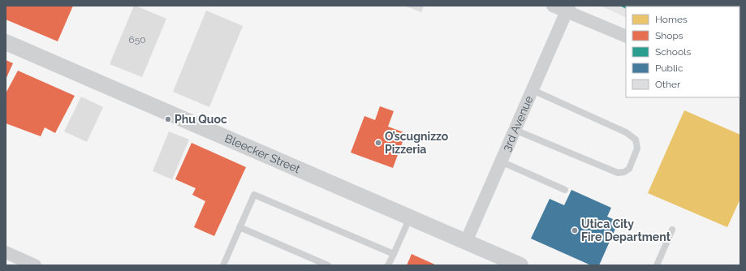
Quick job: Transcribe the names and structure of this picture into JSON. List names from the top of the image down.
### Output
{
  "streets": {
    "street": ["3rd Avenue", "Bleecker Street"]
  },
  "crossings": [
    ["3rd Avenue", "Bleecker Street"]
  ],
  "places": ["Phu Quoc", "O’scugnizzo Pizzeria", "Utica City Fire Department"],
  "house_numbers": ["650"],
  "legend": [
    "Homes",
    "Shops",
    "Schools",
    "Public",
    "Other"
  ]
}
